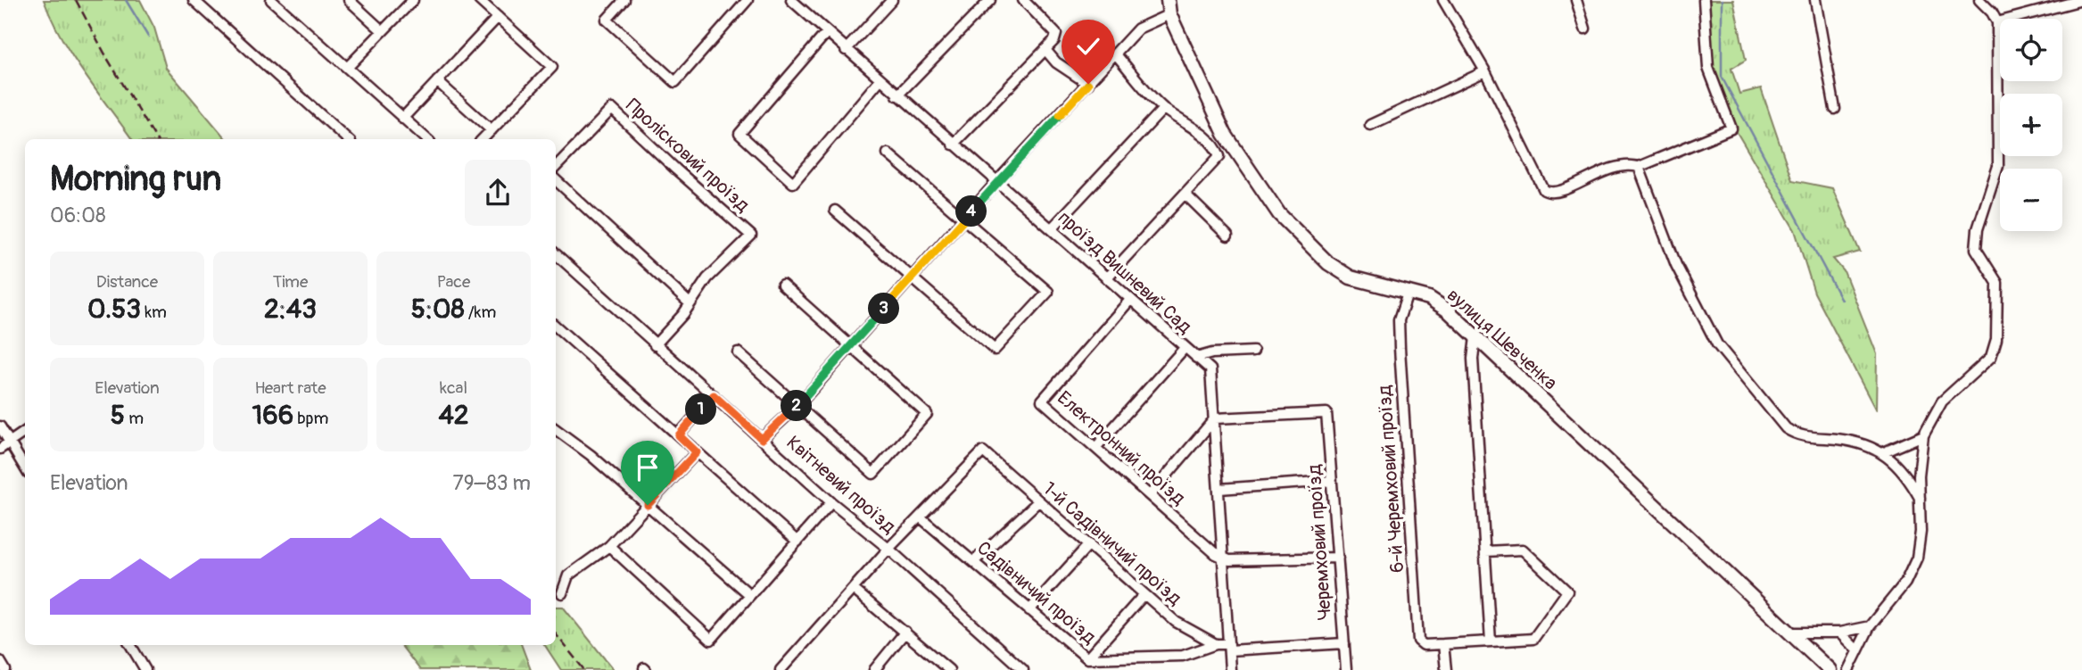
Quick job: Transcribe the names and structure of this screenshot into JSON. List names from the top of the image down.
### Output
{
  "streets": {
    "street": [
      "Пролісковий проїзд",
      "проїзд Вишневий Сад",
      "вулиця Шевченка",
      "Електронний проїзд",
      "6-й Черемховий проїзд",
      "Квітневий проїзд",
      "Черемховий проїзд",
      "1-й Садівничий проїзд",
      "Садівничий проїзд"
    ]
  },
  "crossings": [
    ["Пролісковий проїзд", "Квітневий проїзд"],
    ["проїзд Вишневий Сад", "Електронний проїзд"],
    ["проїзд Вишневий Сад", "Черемховий проїзд"],
    ["проїзд Вишневий Сад", "1-й Садівничий проїзд"],
    ["вулиця Шевченка", "6-й Черемховий проїзд"],
    ["Черемховий проїзд", "1-й Садівничий проїзд"],
    ["1-й Садівничий проїзд", "Садівничий проїзд"]
  ],
  "page": {
    "map_buttons": ["+", "−"],
    "heading": ["Morning run", "06:08"],
    "pins": [
      "4",
      "3",
      "2",
      "1"
    ],
    "stats": [
      ["Distance", "0.53 km"],
      ["Time", "2:43"],
      ["Pace", "5:08 /km"],
      ["Elevation", "5 m"],
      ["Heart rate", "166 bpm"],
      ["kcal", "42"]
    ],
    "chart": ["Elevation", "79–83 m"]
  }
}
